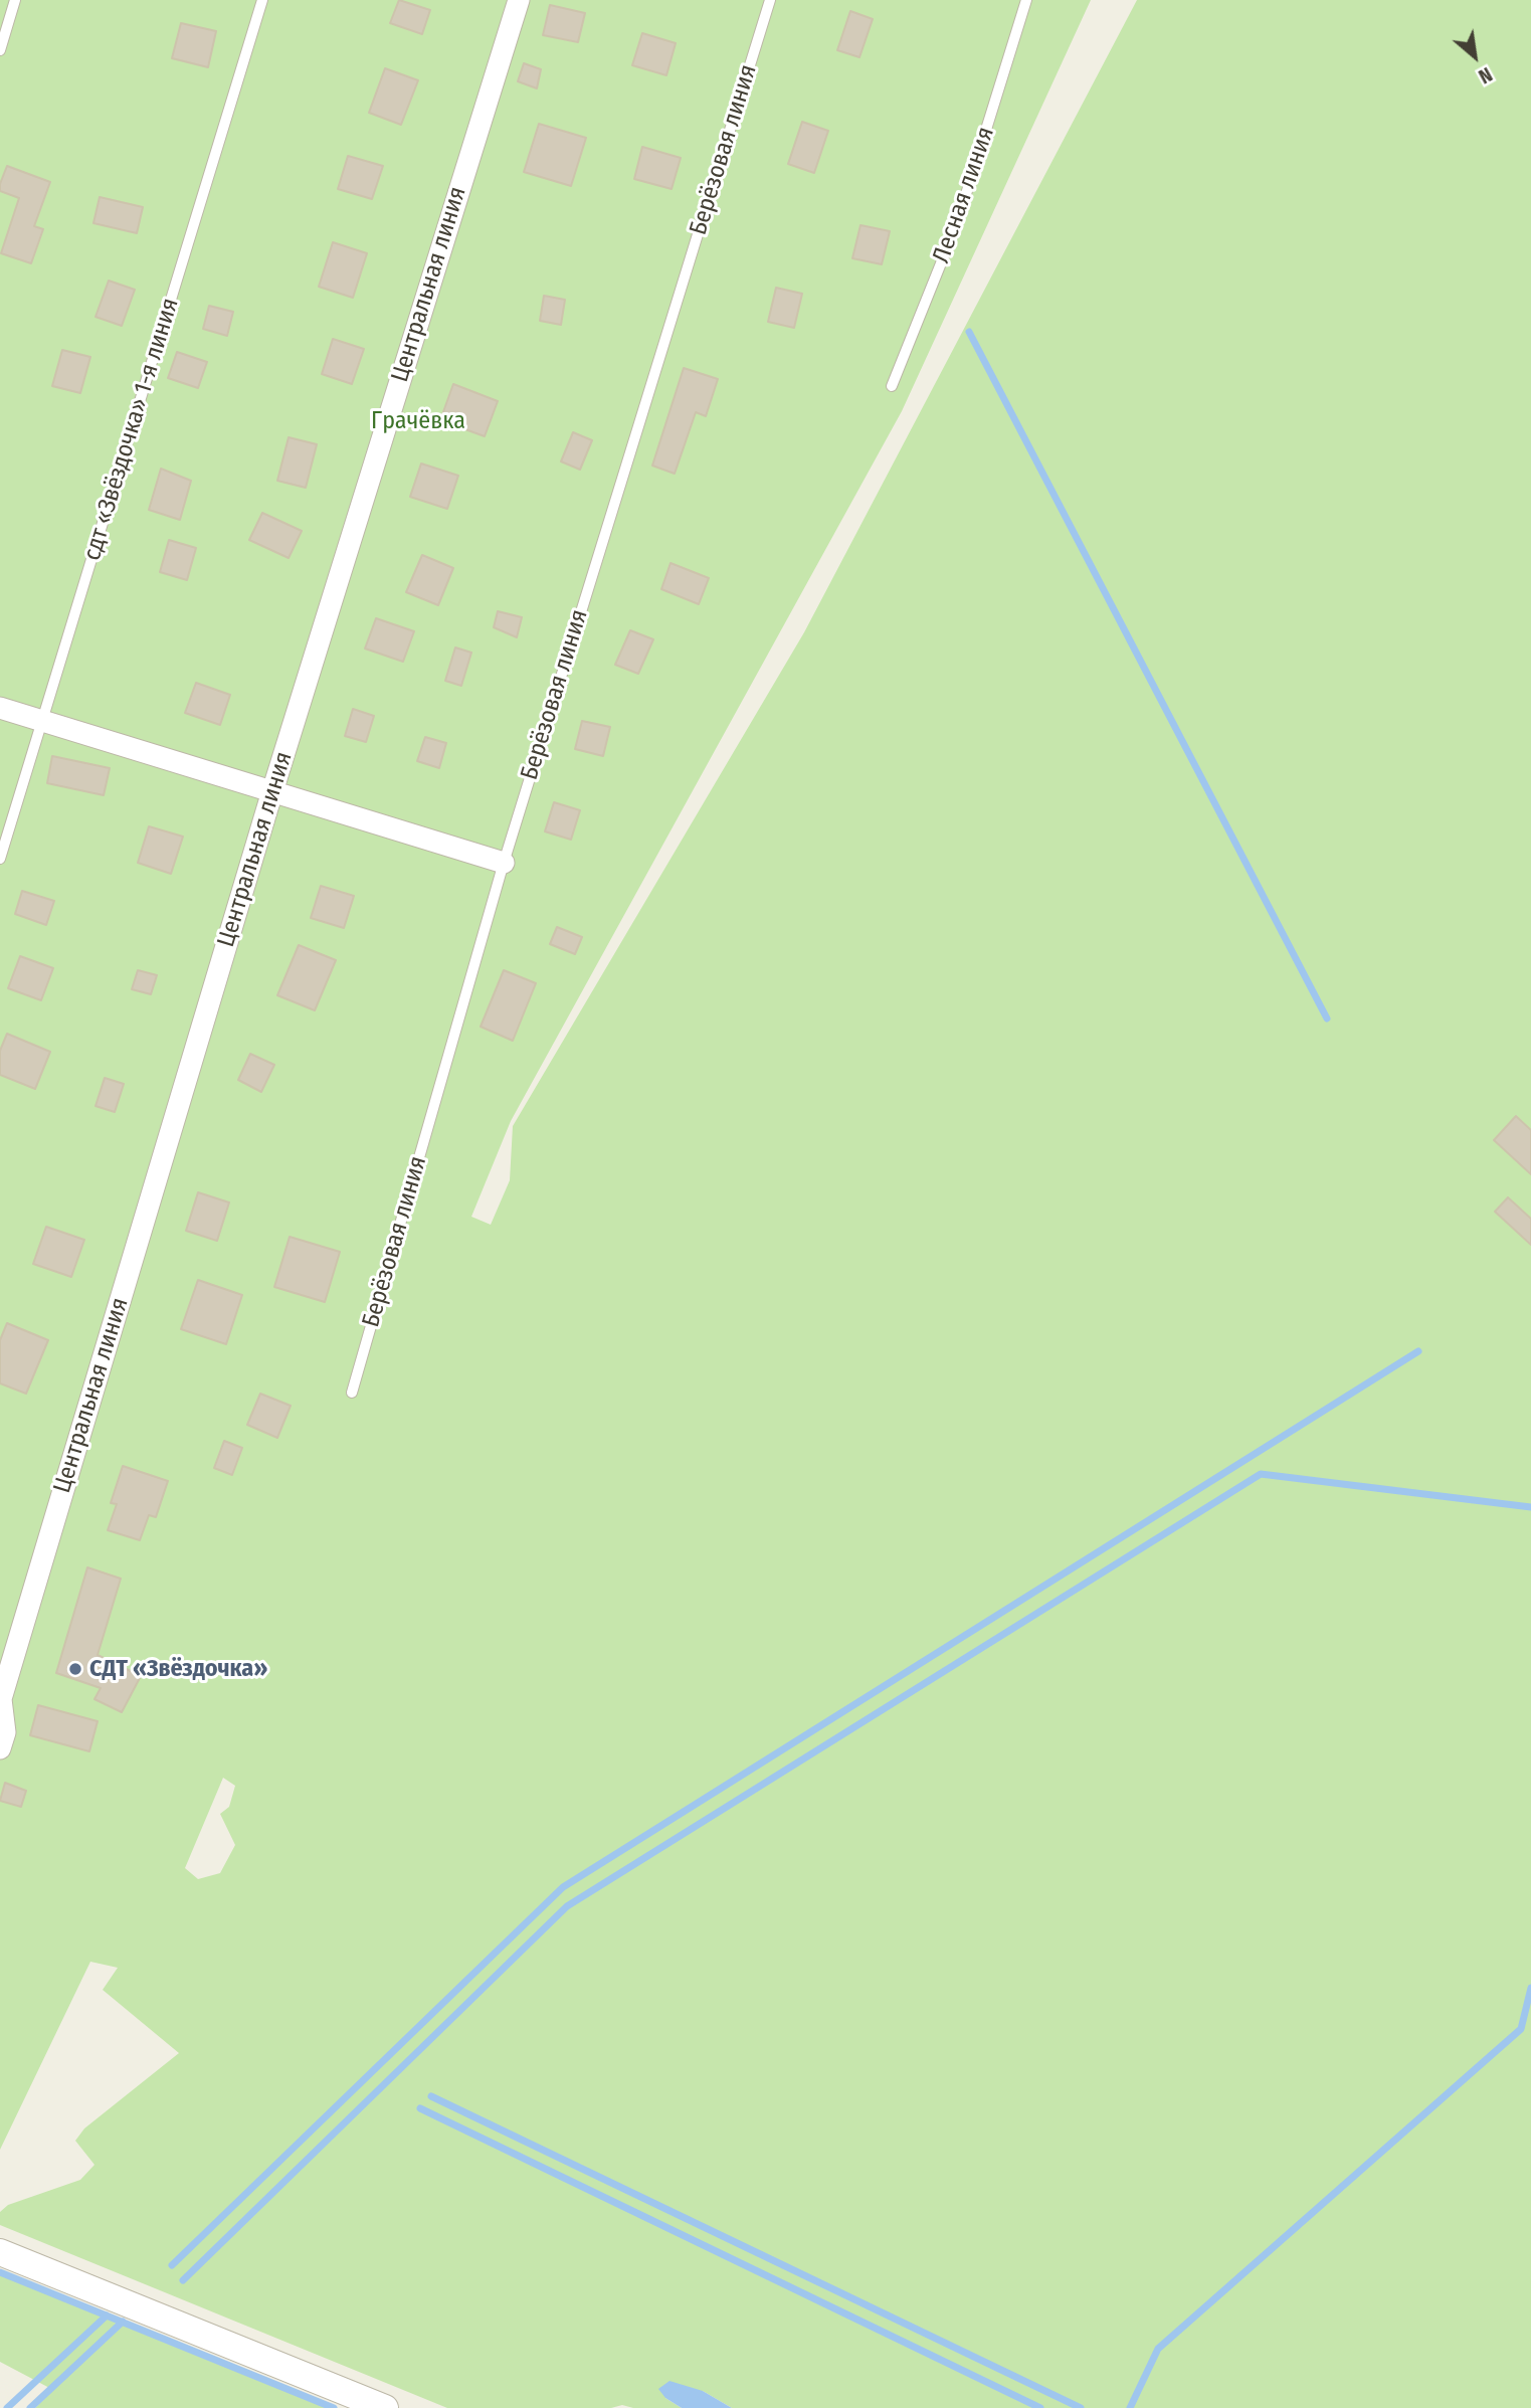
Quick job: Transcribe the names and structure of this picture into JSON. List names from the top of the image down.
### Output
{
  "streets": {
    "street": ["Центральная линия"],
    "lane": ["Берёзовая линия", "Лесная линия", "сдт «Звёздочка» 1-я линия"]
  },
  "parks": ["Грачёвка"],
  "places": ["СДТ «Звёздочка»"],
  "north": "bottom right"
}
